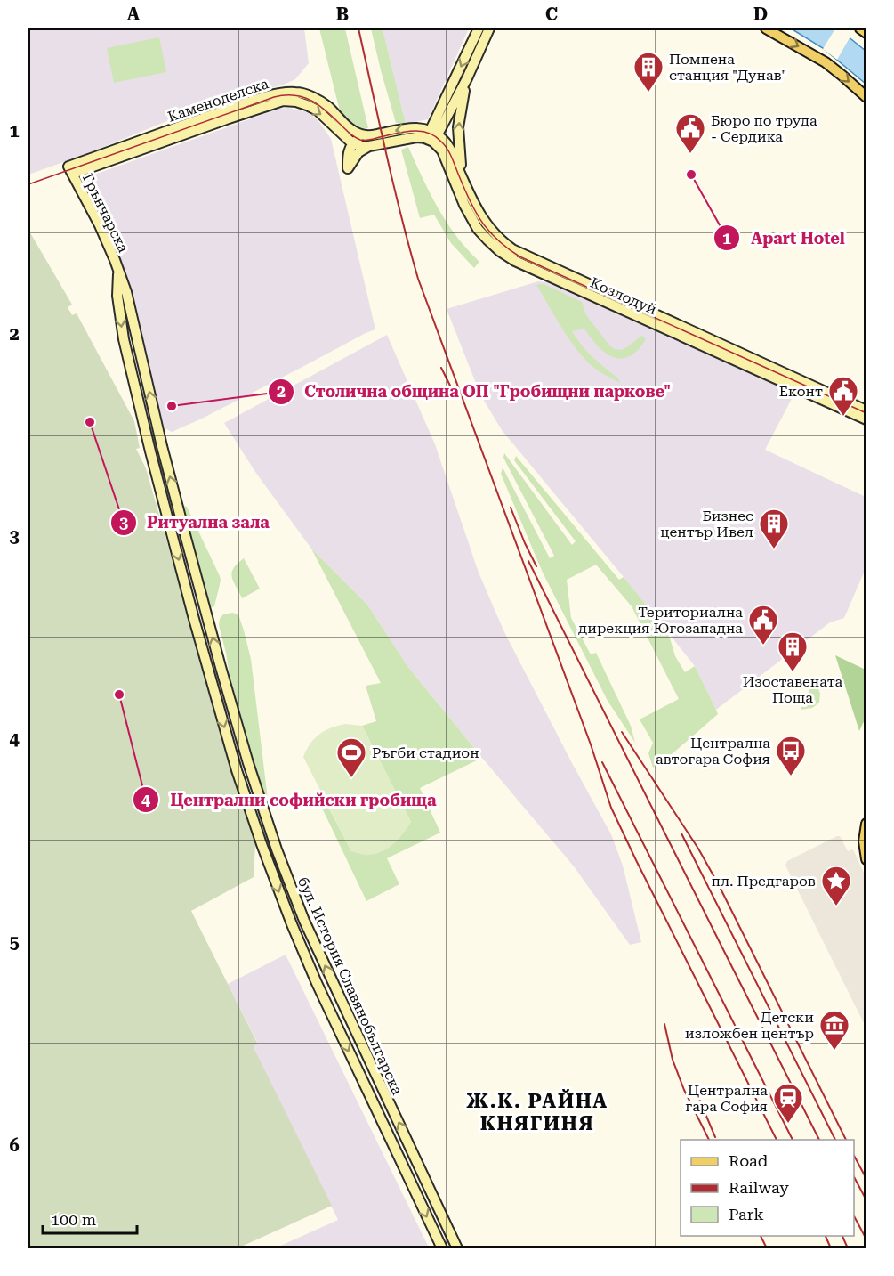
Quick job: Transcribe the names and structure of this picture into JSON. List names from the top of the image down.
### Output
{
  "streets": {
    "main road": [
      "Каменоделска",
      "Грънчарска",
      "Козлодуй",
      "бул. История Славянобългарска"
    ]
  },
  "crossings": [
    ["Каменоделска", "Грънчарска"],
    ["Грънчарска", "бул. История Славянобългарска"]
  ],
  "districts": ["Ж.К. РАЙНА КНЯГИНЯ"],
  "places": {
    "building": ["Помпена станция \"Дунав\"", "Бизнес център Ивел", "Изоставената Поща"],
    "public building": ["Бюро по труда - Сердика", "Еконт", "Териториална дирекция Югозападна"],
    "other": [
      "Apart Hotel",
      "Столична община ОП \"Гробищни паркове\"",
      "Ритуална зала",
      "Централни софийски гробища"
    ],
    "bus stop": ["Централна автогара София"],
    "sports": ["Ръгби стадион"],
    "place": ["пл. Предгаров"],
    "museum": ["Детски изложбен център"],
    "station": ["Централна гара София"]
  },
  "legend": ["Road", "Railway", "Park"],
  "scale_bar": "100 m",
  "grid": {
    "columns": [
      "A",
      "B",
      "C",
      "D"
    ],
    "rows": [
      "1",
      "2",
      "3",
      "4",
      "5",
      "6"
    ]
  }
}
